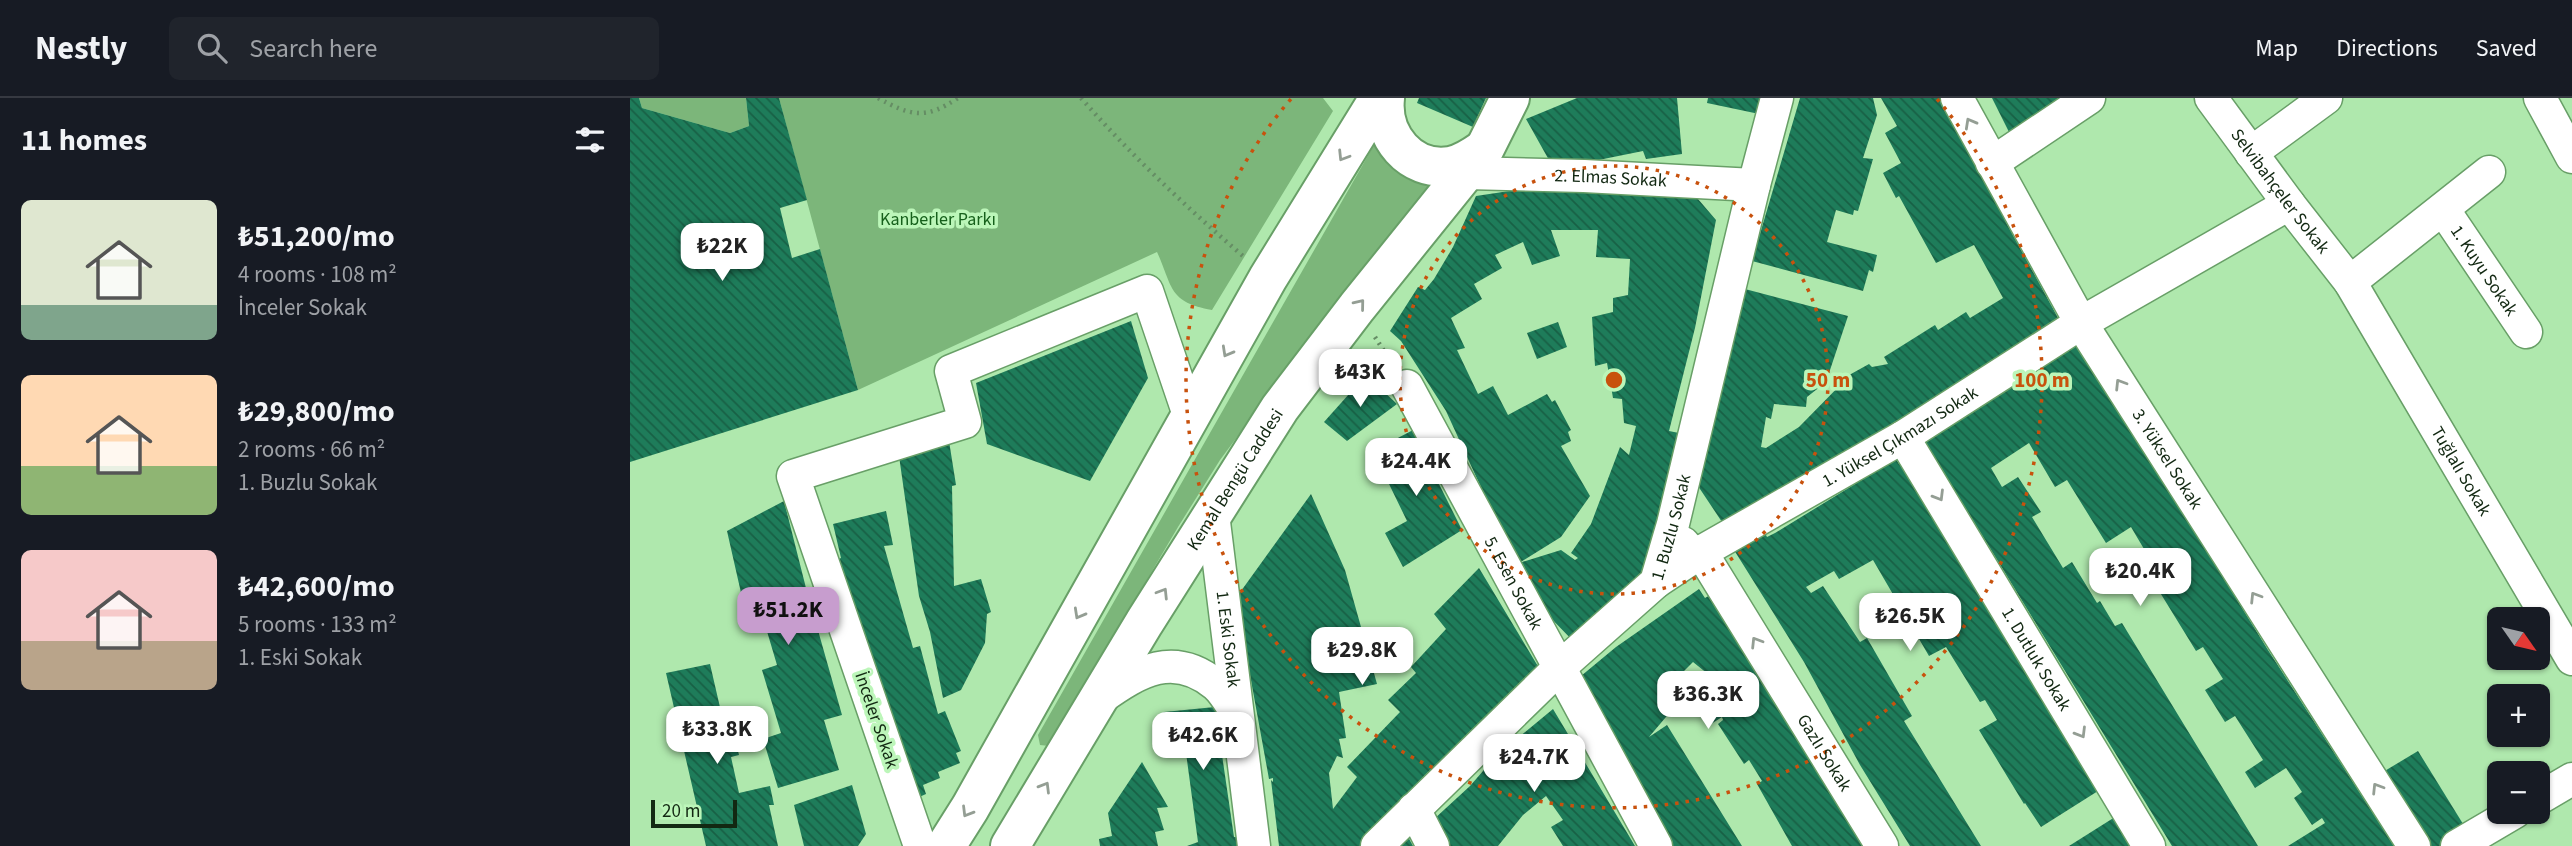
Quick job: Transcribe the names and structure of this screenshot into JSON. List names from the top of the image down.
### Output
{
  "streets": {
    "main road": ["Kemal Bengü Caddesi"],
    "street": [
      "2. Elmas Sokak",
      "Selvibahçeler Sokak",
      "1. Kuyu Sokak",
      "1. Yüksel Çıkmazı Sokak",
      "3. Yüksel Sokak",
      "Tuğlalı Sokak",
      "1. Buzlu Sokak",
      "5. Esen Sokak",
      "1. Eski Sokak",
      "1. Dutluk Sokak",
      "İnceler Sokak",
      "Gazlı Sokak"
    ]
  },
  "crossings": [
    ["2. Elmas Sokak", "Kemal Bengü Caddesi"],
    ["2. Elmas Sokak", "1. Buzlu Sokak"],
    ["Selvibahçeler Sokak", "1. Kuyu Sokak"],
    ["Selvibahçeler Sokak", "1. Yüksel Çıkmazı Sokak"],
    ["Selvibahçeler Sokak", "Tuğlalı Sokak"],
    ["1. Kuyu Sokak", "Tuğlalı Sokak"],
    ["1. Yüksel Çıkmazı Sokak", "3. Yüksel Sokak"],
    ["1. Yüksel Çıkmazı Sokak", "1. Buzlu Sokak"],
    ["1. Yüksel Çıkmazı Sokak", "1. Dutluk Sokak"],
    ["1. Yüksel Çıkmazı Sokak", "Gazlı Sokak"],
    ["Kemal Bengü Caddesi", "1. Eski Sokak"],
    ["1. Buzlu Sokak", "5. Esen Sokak"],
    ["1. Buzlu Sokak", "Gazlı Sokak"]
  ],
  "one_way": ["3. Yüksel Sokak", "1. Dutluk Sokak", "Gazlı Sokak"],
  "parks": ["Kanberler Parkı"],
  "scale_bar": "20 m",
  "north": "bottom right",
  "page": {
    "header": "Nestly",
    "search": "Search here",
    "nav": ["Map", "Directions", "Saved"],
    "heading": "11 homes",
    "list": [
      {
        "name": "₺51,200/mo",
        "note": "4 rooms · 108 m² · İnceler Sokak"
      },
      {
        "name": "₺29,800/mo",
        "note": "2 rooms · 66 m² · 1. Buzlu Sokak"
      },
      {
        "name": "₺42,600/mo",
        "note": "5 rooms · 133 m² · 1. Eski Sokak"
      }
    ],
    "price": [
      "₺22K",
      "₺43K",
      "₺24.4K",
      "₺20.4K",
      "₺51.2K",
      "₺26.5K",
      "₺29.8K",
      "₺36.3K",
      "₺33.8K",
      "₺42.6K",
      "₺24.7K"
    ],
    "map_buttons": ["+", "−"],
    "scale": "20 m"
  },
  "rings": ["50 m", "100 m"]
}
